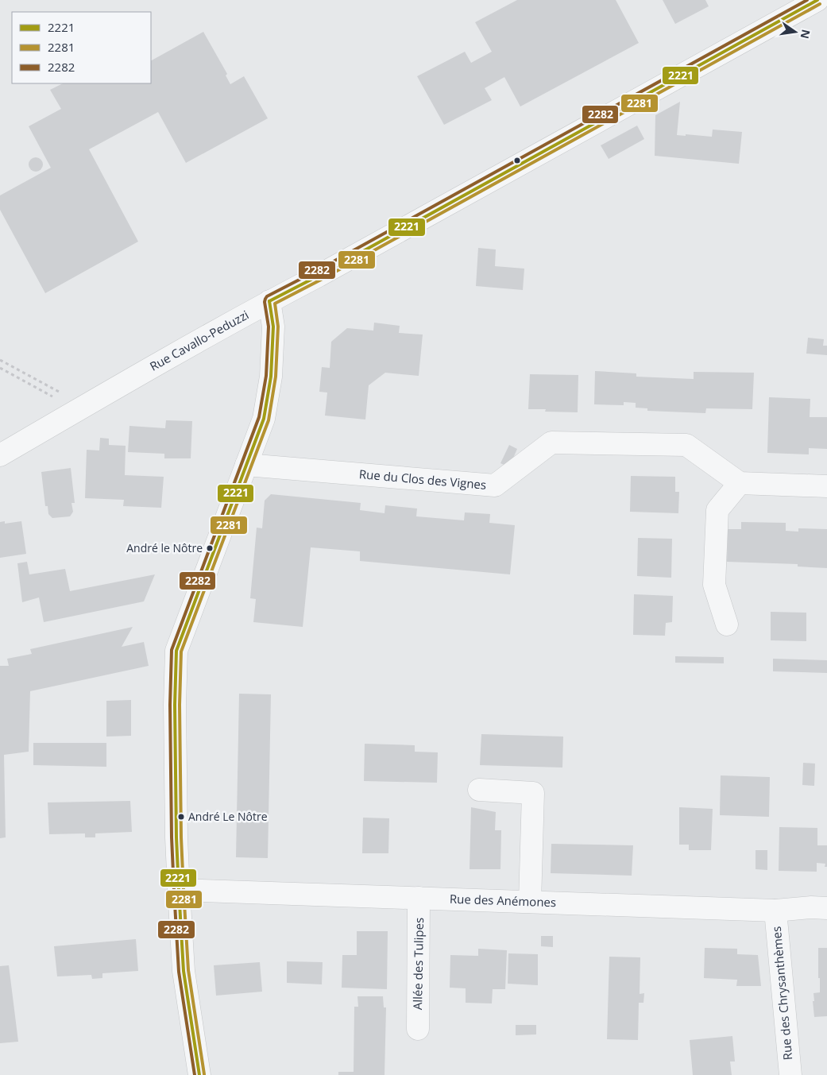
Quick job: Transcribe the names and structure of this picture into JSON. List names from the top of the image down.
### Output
{
  "streets": {
    "street": [
      "Rue Cavallo-Peduzzi",
      "Rue du Clos des Vignes",
      "Rue des Anémones",
      "Allée des Tulipes",
      "Rue des Chrysanthèmes"
    ]
  },
  "crossings": [
    ["Rue des Anémones", "Allée des Tulipes"],
    ["Rue des Anémones", "Rue des Chrysanthèmes"]
  ],
  "places": ["André le Nôtre", "André Le Nôtre"],
  "lines": ["transit line 2221", "transit line 2282", "transit line 2281"],
  "legend": ["2221", "2281", "2282"],
  "north": "right"
}
